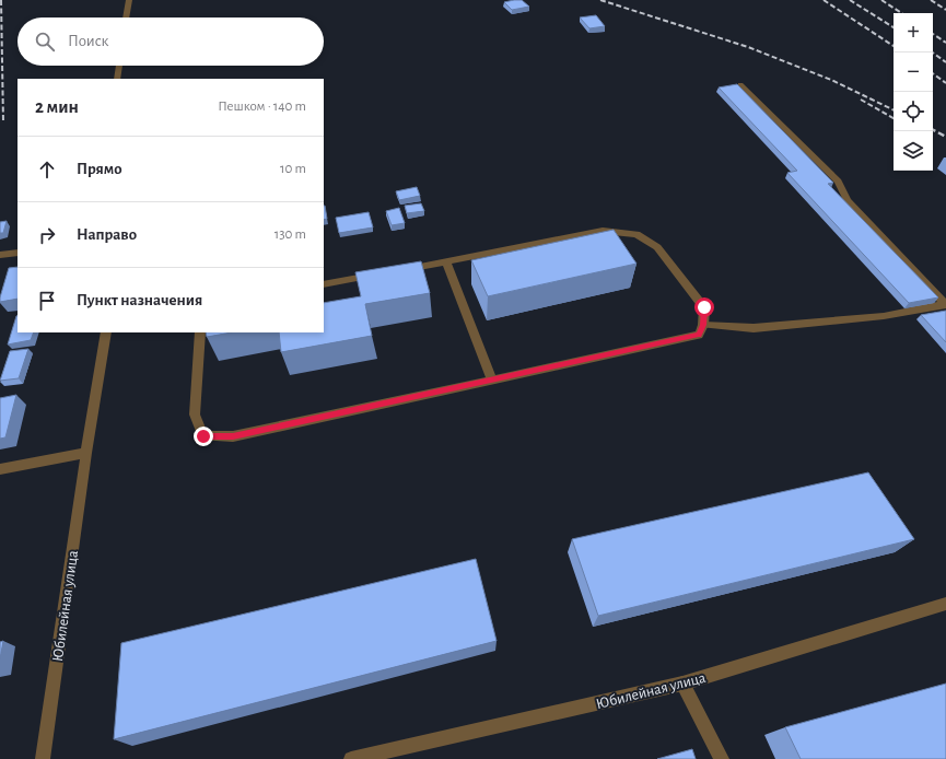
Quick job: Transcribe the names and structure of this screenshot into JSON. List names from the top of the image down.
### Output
{
  "streets": {
    "street": ["Юбилейная улица"]
  },
  "page": {
    "map_buttons": ["+", "−"],
    "search": "Поиск",
    "heading": ["2 мин", "Пешком · 140 m"],
    "list": [
      ["Прямо", "10 m"],
      ["Направо", "130 m"],
      "Пункт назначения"
    ]
  }
}
